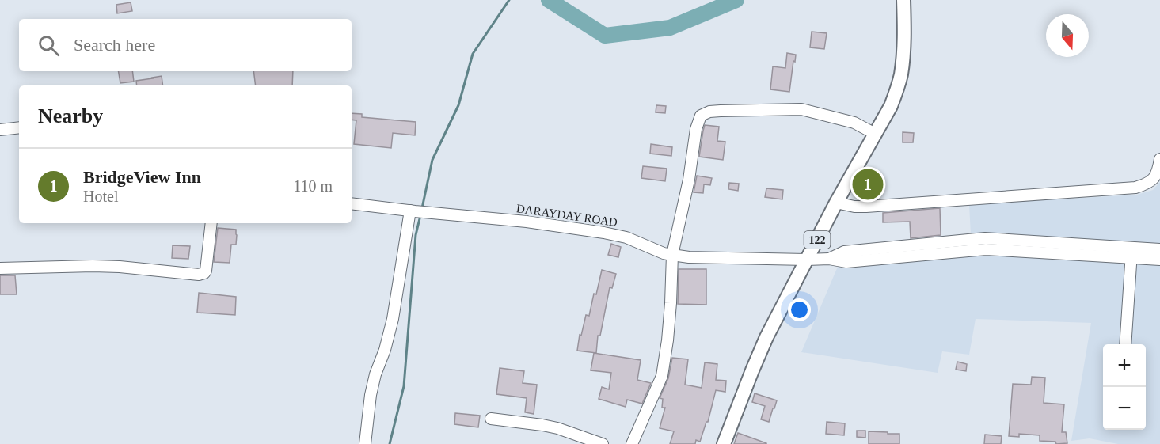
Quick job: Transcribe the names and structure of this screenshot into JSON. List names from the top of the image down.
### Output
{
  "streets": {
    "main road": ["122"],
    "street": ["DARAYDAY ROAD"]
  },
  "crossings": [
    ["DARAYDAY ROAD", "122"]
  ],
  "north": "bottom",
  "page": {
    "search": "Search here",
    "heading": "Nearby",
    "list": [
      {
        "mark": "1",
        "name": "BridgeView Inn",
        "note": "Hotel",
        "value": "110 m"
      }
    ],
    "pins": "1",
    "map_buttons": ["+", "−"]
  }
}
